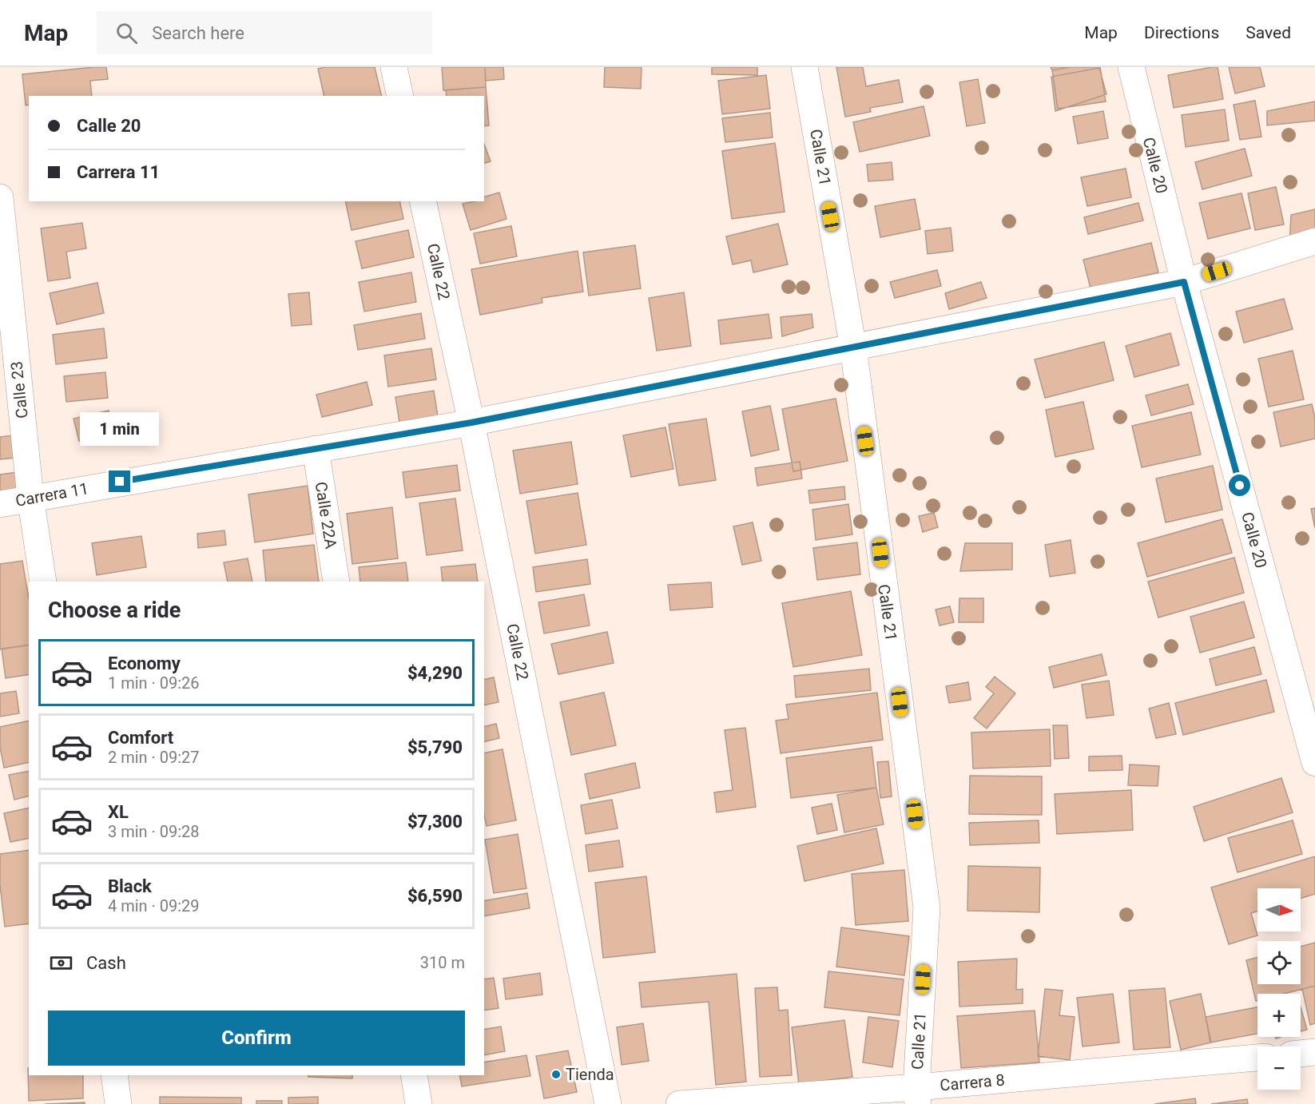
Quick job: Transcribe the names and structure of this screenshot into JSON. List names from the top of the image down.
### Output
{
  "streets": {
    "street": [
      "Calle 21",
      "Calle 20",
      "Calle 22",
      "Calle 23",
      "Carrera 11",
      "Calle 22A",
      "Carrera 8"
    ]
  },
  "crossings": [
    ["Calle 21", "Carrera 11"],
    ["Calle 21", "Carrera 8"],
    ["Calle 20", "Carrera 11"],
    ["Calle 22", "Carrera 11"],
    ["Calle 23", "Carrera 11"],
    ["Carrera 11", "Calle 22A"]
  ],
  "places": ["Tienda"],
  "north": "right",
  "page": {
    "header": "Map",
    "search": "Search here",
    "nav": ["Map", "Directions", "Saved"],
    "banner": ["Calle 20", "Carrera 11"],
    "bubble": "1 min",
    "heading": "Choose a ride",
    "list": [
      {
        "name": "Economy",
        "note": "1 min · 09:26",
        "value": "$4,290"
      },
      {
        "name": "Comfort",
        "note": "2 min · 09:27",
        "value": "$5,790"
      },
      {
        "name": "XL",
        "note": "3 min · 09:28",
        "value": "$7,300"
      },
      {
        "name": "Black",
        "note": "4 min · 09:29",
        "value": "$6,590"
      }
    ],
    "map_buttons": ["+", "−"],
    "pay": ["Cash", "310 m"],
    "buttons": "Confirm"
  }
}
